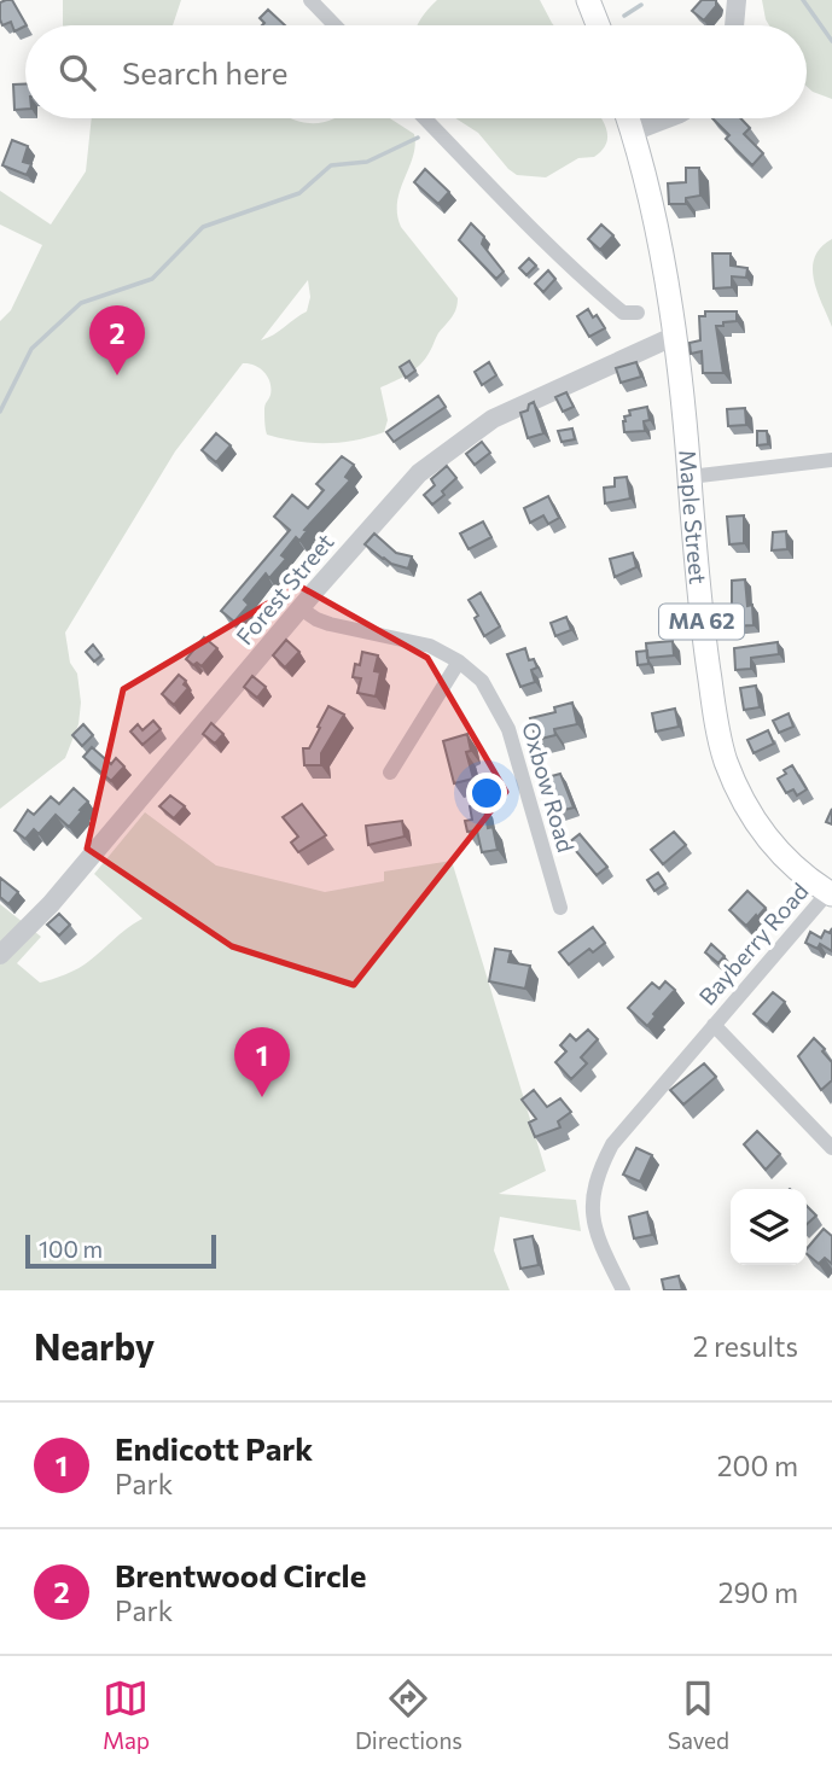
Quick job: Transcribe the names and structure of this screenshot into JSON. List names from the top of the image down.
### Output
{
  "streets": {
    "main road": ["Maple Street", "MA 62"],
    "street": ["Forest Street", "Oxbow Road", "Bayberry Road"]
  },
  "crossings": [
    ["Maple Street", "Forest Street"],
    ["Maple Street", "Bayberry Road"],
    ["Forest Street", "Oxbow Road"]
  ],
  "scale_bar": "100 m",
  "page": {
    "search": "Search here",
    "pins": ["2", "1"],
    "scale": "100 m",
    "heading": ["Nearby", "2 results"],
    "list": [
      {
        "mark": "1",
        "name": "Endicott Park",
        "note": "Park",
        "value": "200 m"
      },
      {
        "mark": "2",
        "name": "Brentwood Circle",
        "note": "Park",
        "value": "290 m"
      }
    ],
    "nav": ["Map", "Directions", "Saved"]
  }
}
